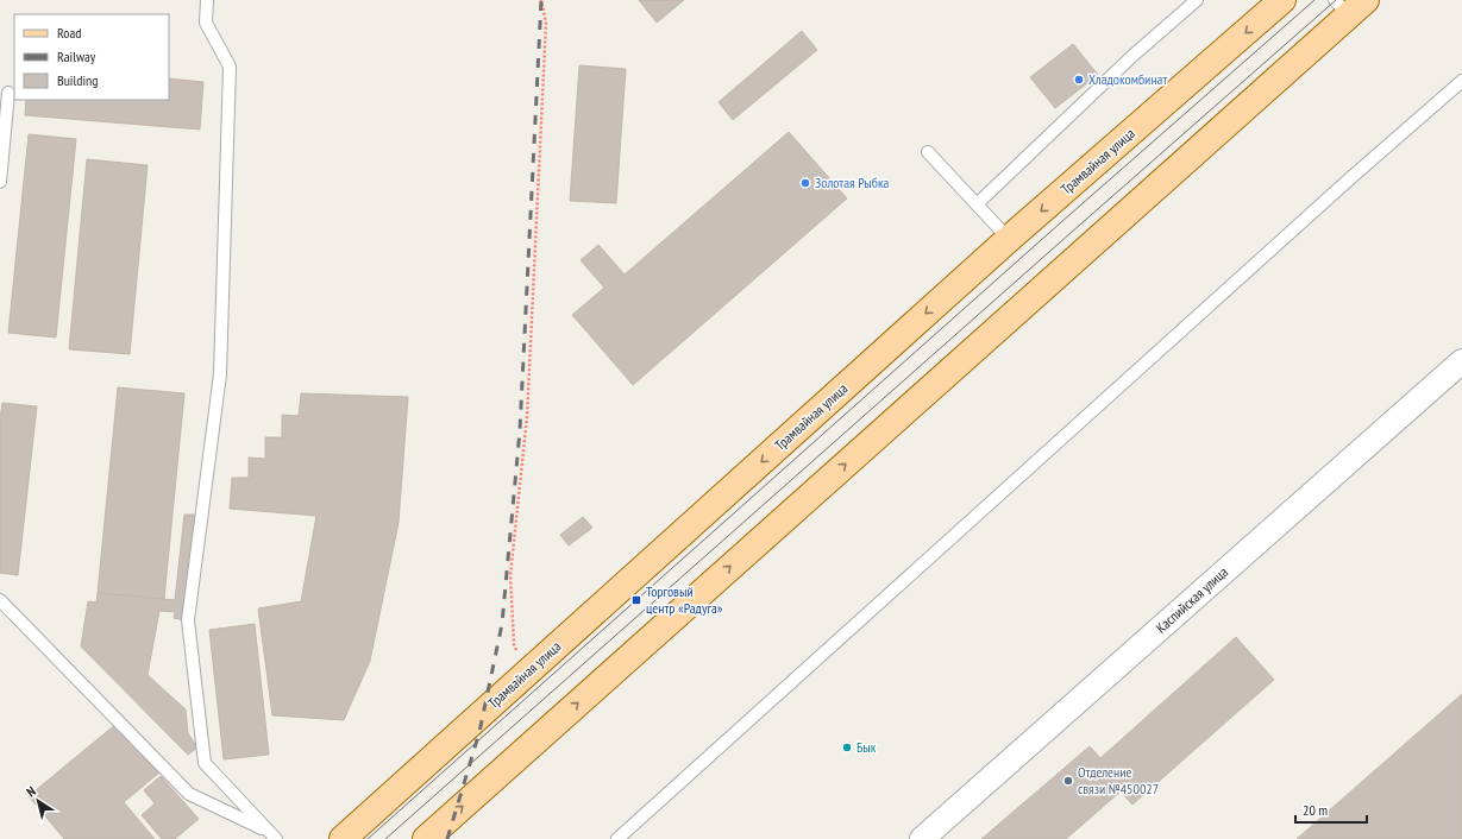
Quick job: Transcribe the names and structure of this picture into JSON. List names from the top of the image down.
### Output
{
  "streets": {
    "main road": ["Трамвайная улица"],
    "street": ["Каспийская улица"]
  },
  "places": {
    "other": [
      "Хладокомбинат",
      "Золотая Рыбка",
      "Бык",
      "Отделение связи №450027"
    ],
    "transit": ["Торговый центр «Радуга»"]
  },
  "legend": ["Road", "Railway", "Building"],
  "scale_bar": "20 m",
  "north": "top left"
}
